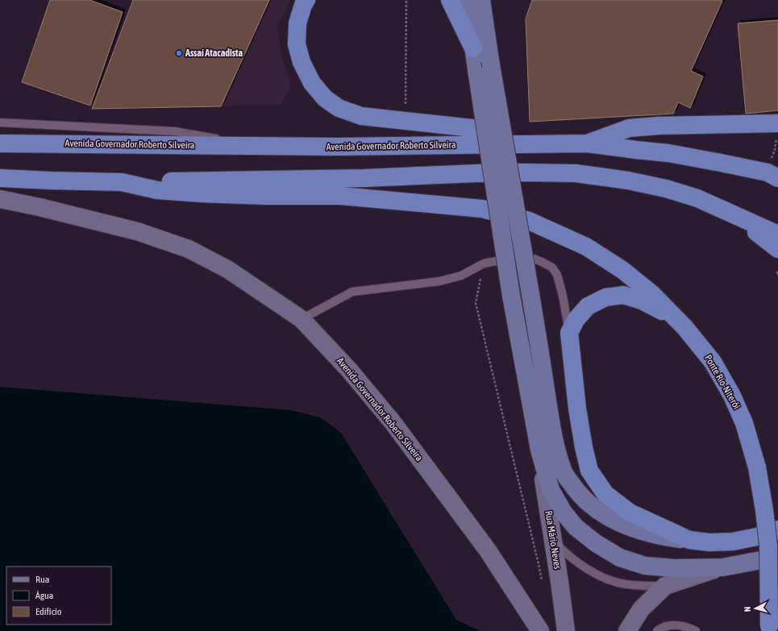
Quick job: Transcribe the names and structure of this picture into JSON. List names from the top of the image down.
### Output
{
  "streets": {
    "highway": ["Avenida Governador Roberto Silveira", "Ponte Rio-Niterói"],
    "street": ["Rua Mário Neves"]
  },
  "places": ["Assaí Atacadista"],
  "legend": ["Rua", "Água", "Edifício"],
  "north": "left"
}
